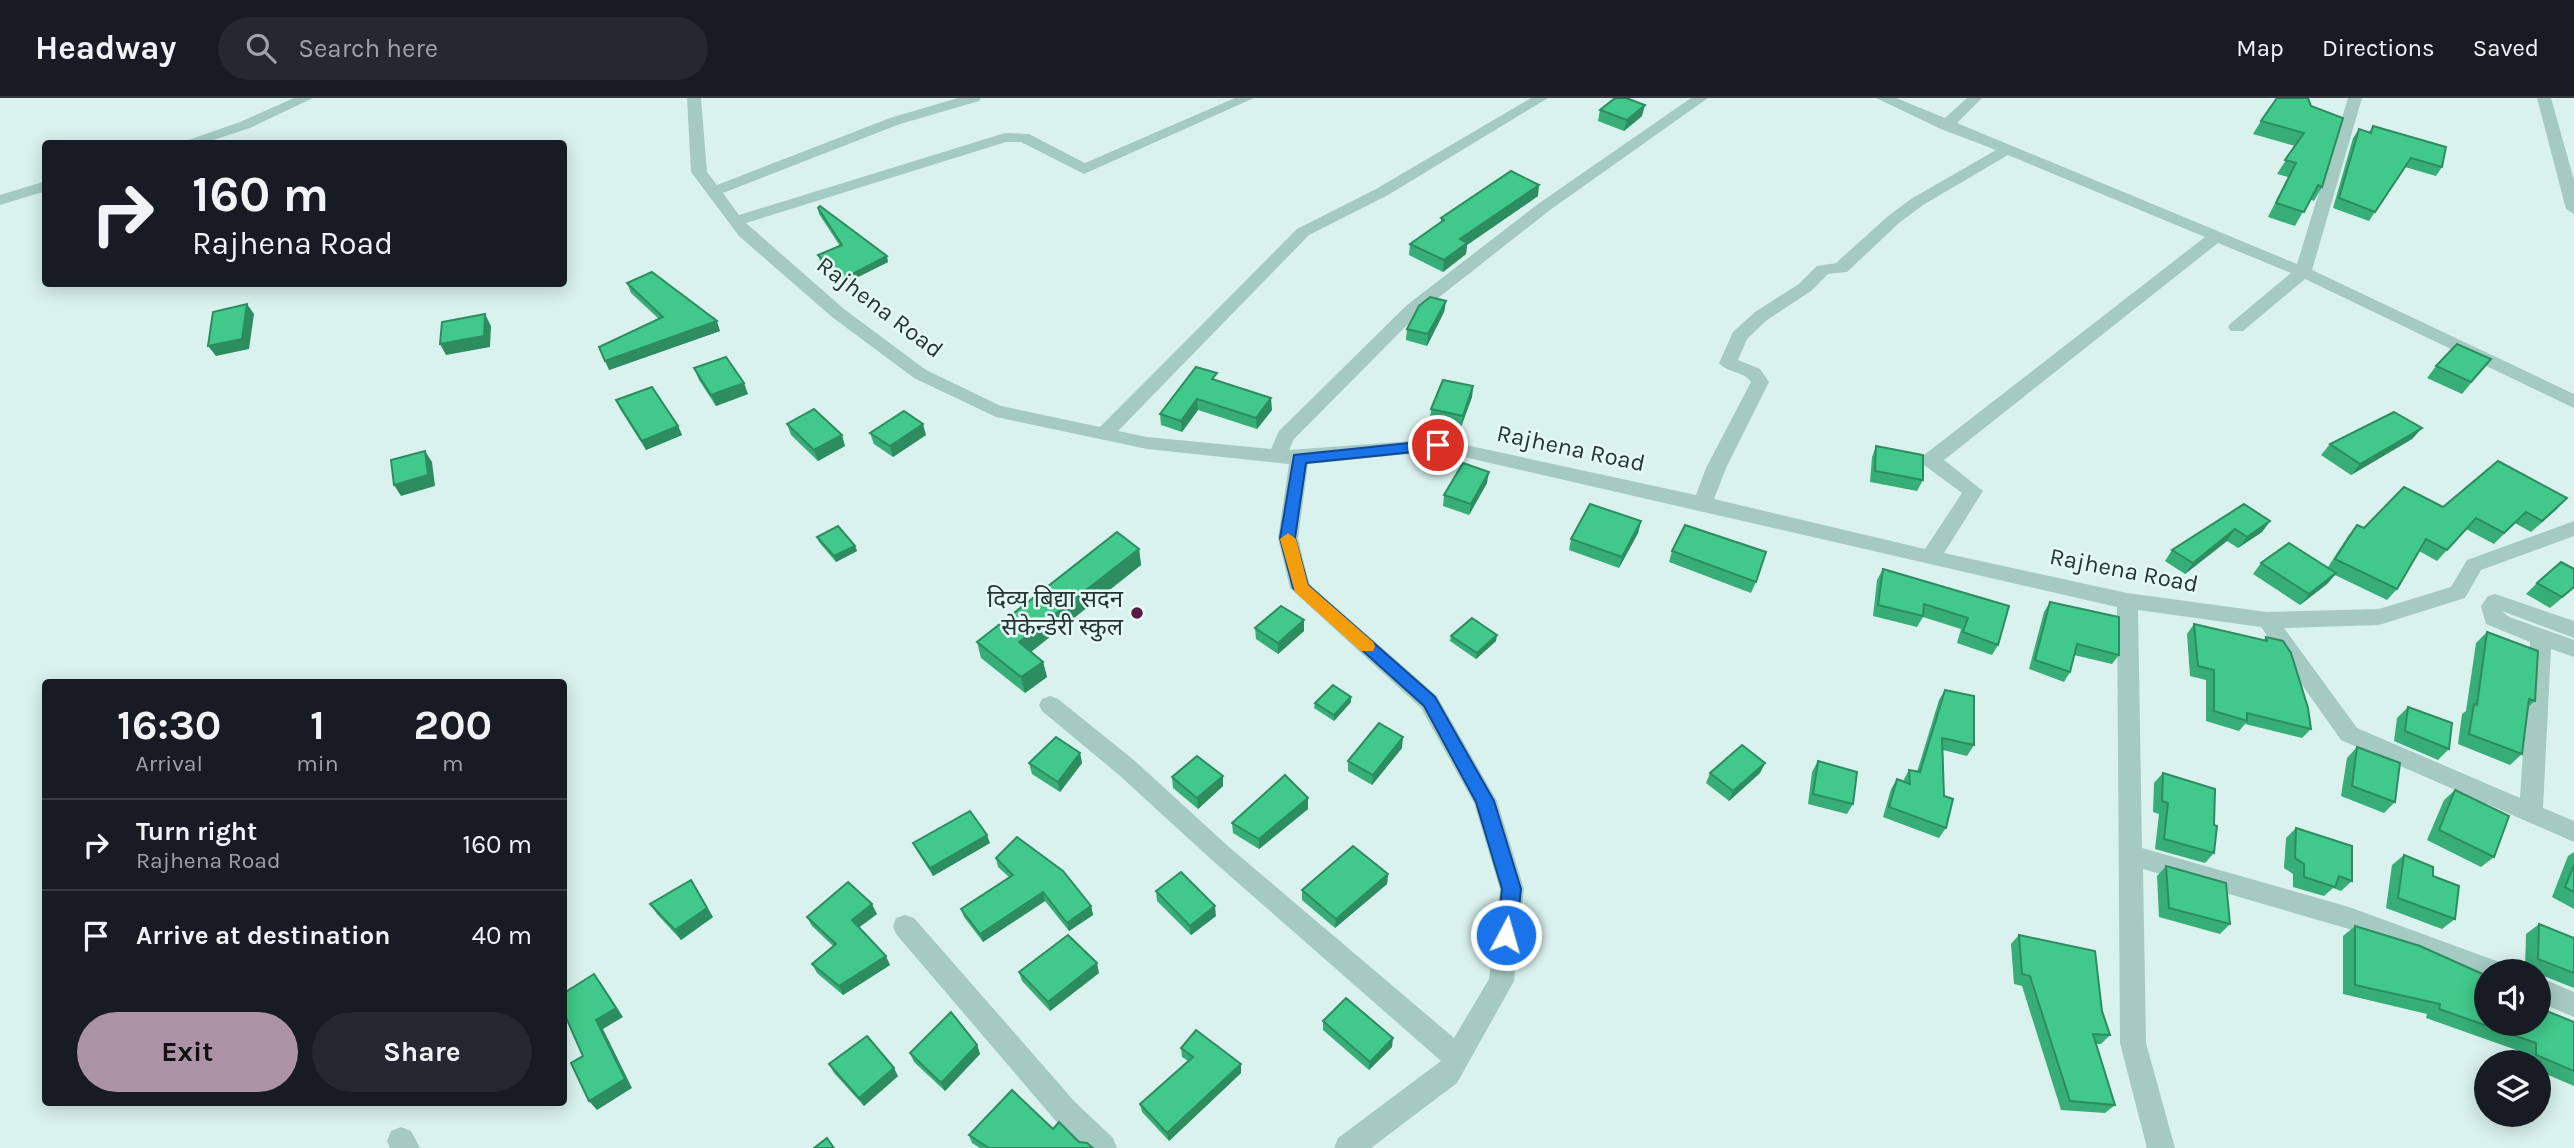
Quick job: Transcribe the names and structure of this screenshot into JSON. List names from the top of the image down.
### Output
{
  "streets": {
    "street": ["Rajhena Road"]
  },
  "places": ["दिव्य बिद्या सदन सेकेन्डेरी स्कुल"],
  "page": {
    "header": "Headway",
    "search": "Search here",
    "nav": ["Map", "Directions", "Saved"],
    "turn": ["160 m", "Rajhena Road"],
    "eta": [
      "16:30",
      "Arrival",
      "1",
      "min",
      "200",
      "m"
    ],
    "list": [
      {
        "name": "Turn right",
        "note": "Rajhena Road",
        "value": "160 m"
      },
      {
        "name": "Arrive at destination",
        "value": "40 m"
      }
    ],
    "buttons": ["Exit", "Share"]
  }
}
